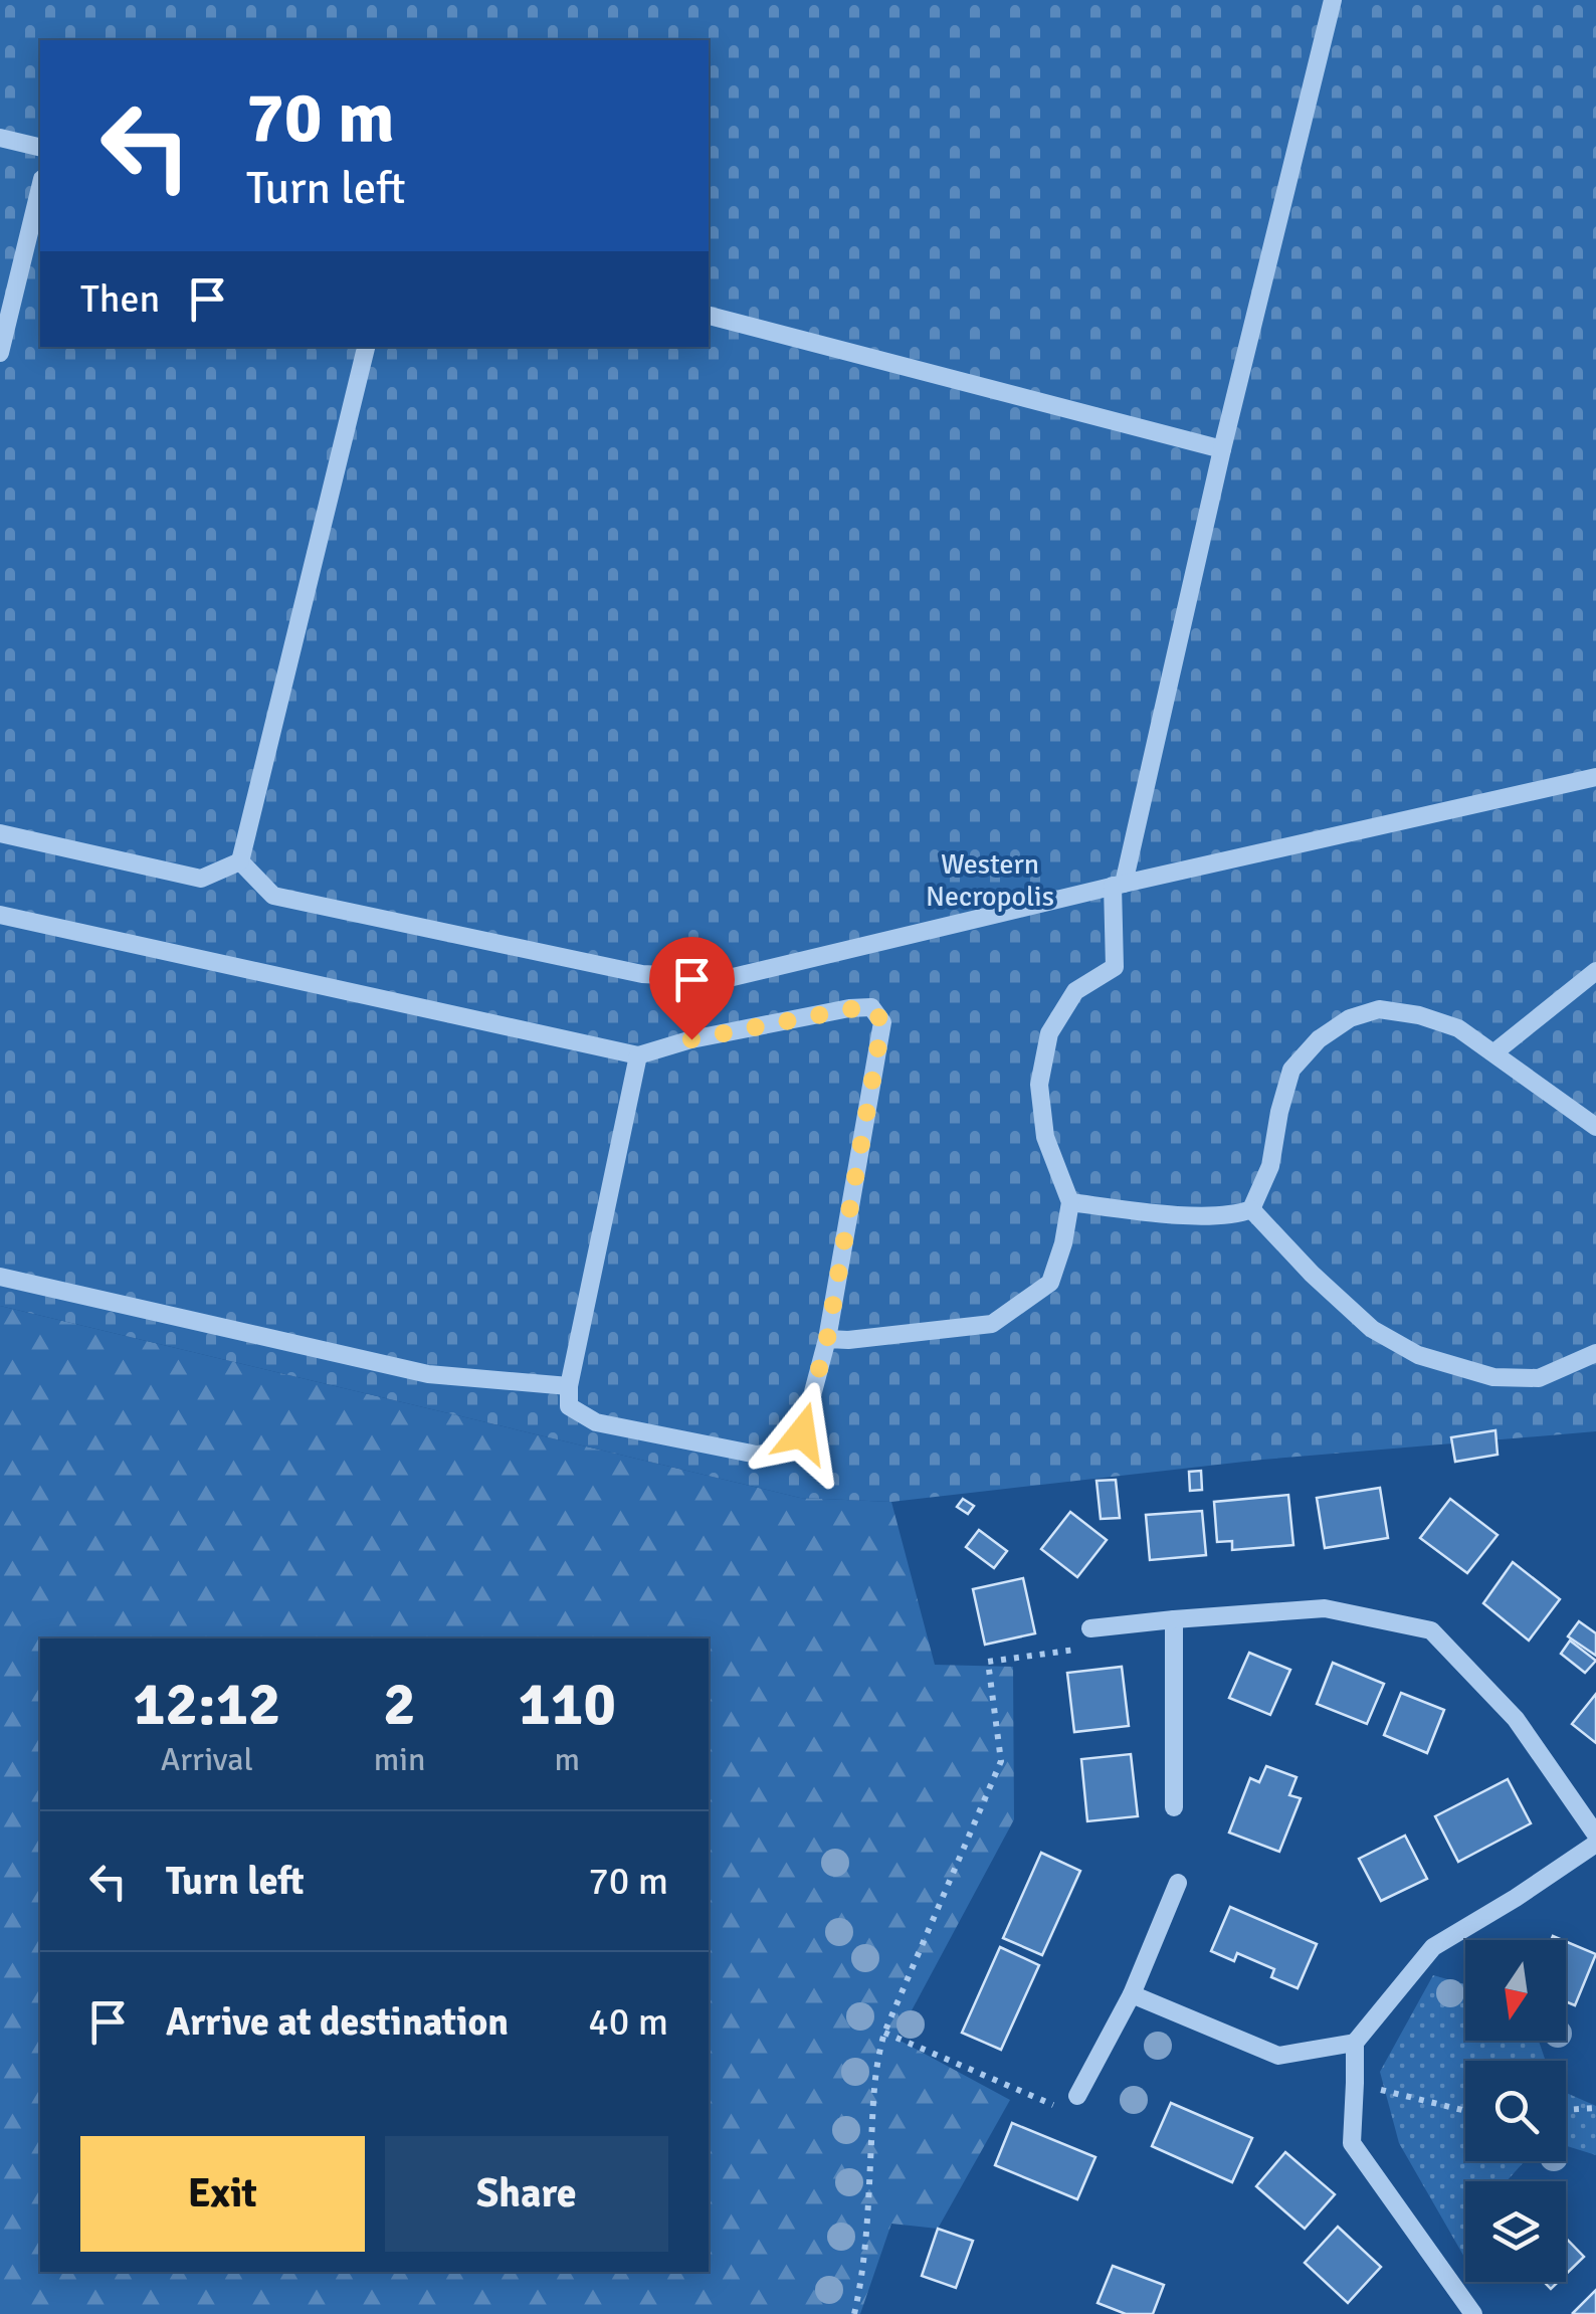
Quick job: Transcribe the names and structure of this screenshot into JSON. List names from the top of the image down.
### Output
{
  "parks": ["Western Necropolis"],
  "north": "bottom",
  "page": {
    "turn": ["70 m", "Turn left"],
    "then": "Then",
    "eta": [
      "12:12",
      "Arrival",
      "2",
      "min",
      "110",
      "m"
    ],
    "list": [
      {
        "name": "Turn left",
        "value": "70 m"
      },
      {
        "name": "Arrive at destination",
        "value": "40 m"
      }
    ],
    "buttons": ["Exit", "Share"]
  }
}
